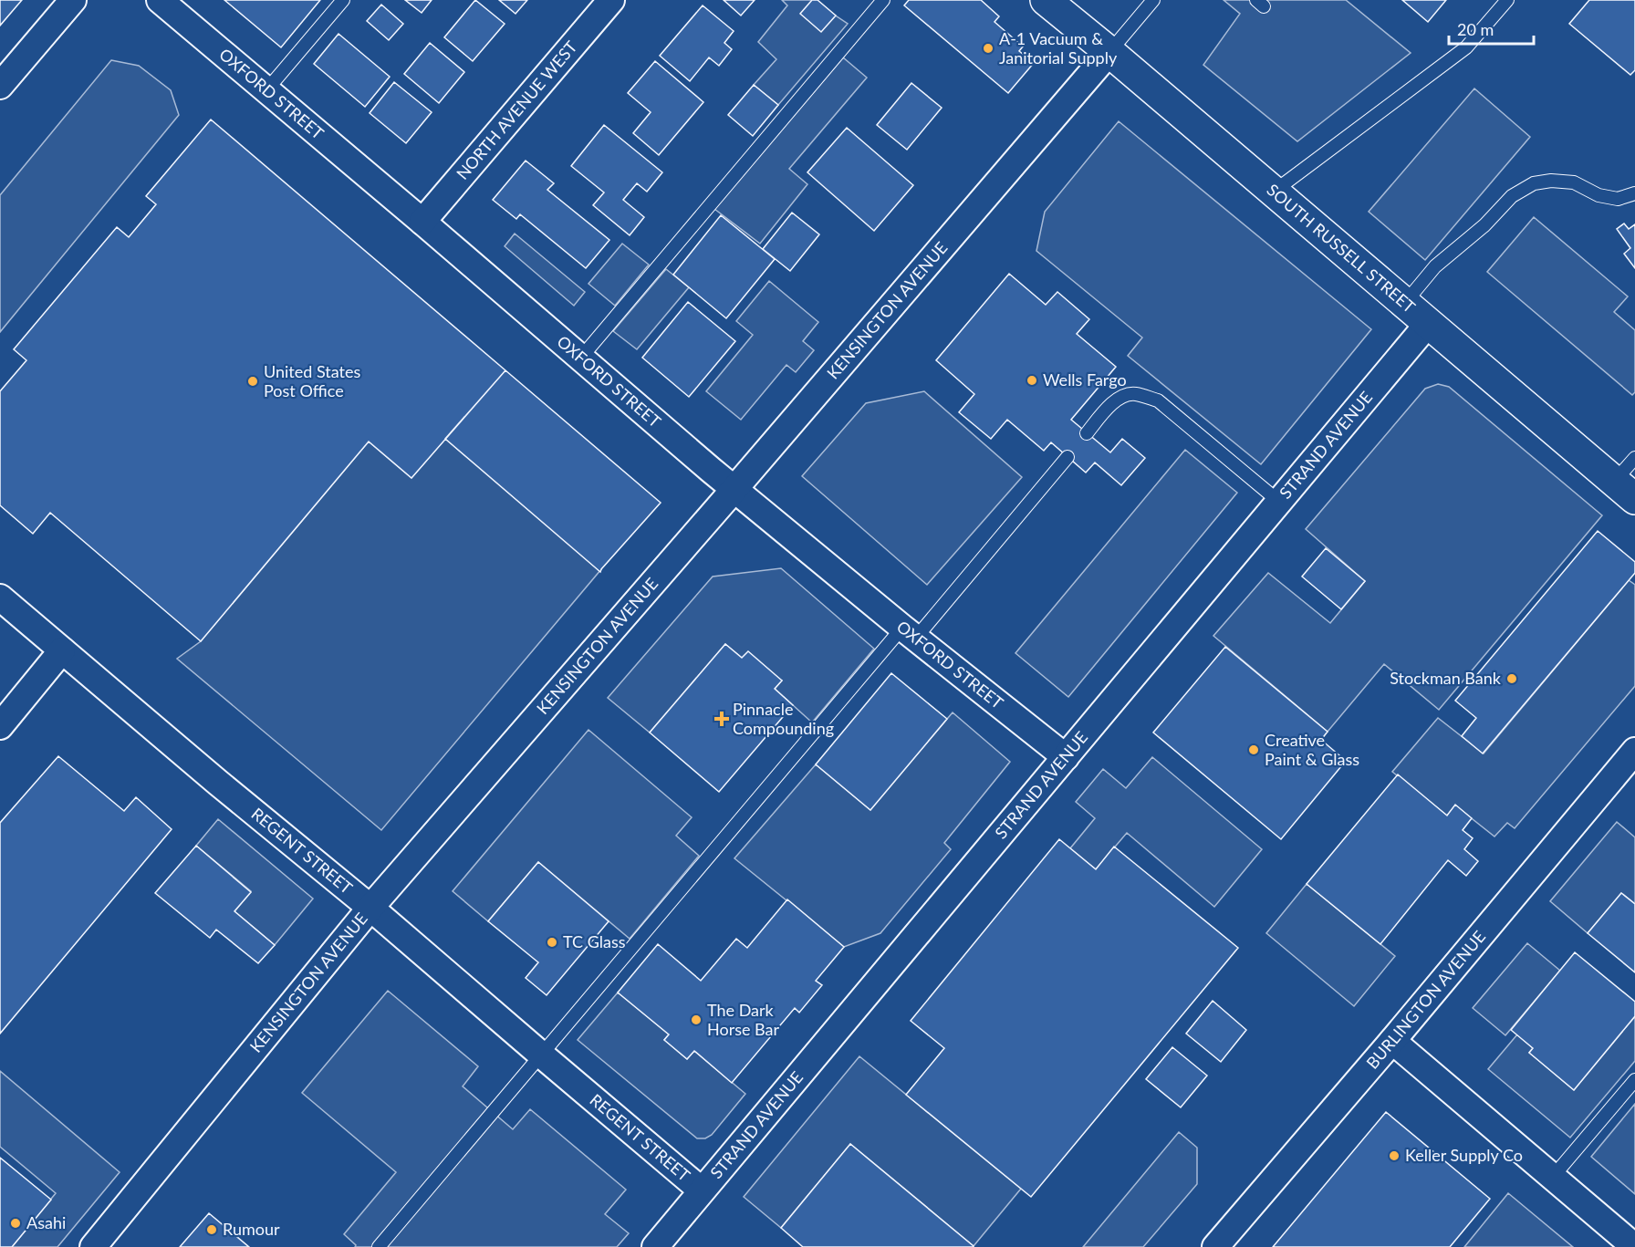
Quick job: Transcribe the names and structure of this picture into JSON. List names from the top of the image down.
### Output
{
  "streets": {
    "main road": ["SOUTH RUSSELL STREET"],
    "street": [
      "OXFORD STREET",
      "NORTH AVENUE WEST",
      "KENSINGTON AVENUE",
      "STRAND AVENUE",
      "REGENT STREET",
      "BURLINGTON AVENUE"
    ]
  },
  "crossings": [
    ["OXFORD STREET", "NORTH AVENUE WEST"],
    ["OXFORD STREET", "KENSINGTON AVENUE"],
    ["OXFORD STREET", "STRAND AVENUE"],
    ["SOUTH RUSSELL STREET", "KENSINGTON AVENUE"],
    ["SOUTH RUSSELL STREET", "STRAND AVENUE"],
    ["KENSINGTON AVENUE", "REGENT STREET"],
    ["STRAND AVENUE", "REGENT STREET"]
  ],
  "places": {
    "other": [
      "A-1 Vacuum & Janitorial Supply",
      "Wells Fargo",
      "United States Post Office",
      "Stockman Bank",
      "Creative Paint & Glass",
      "TC Glass",
      "The Dark Horse Bar",
      "Keller Supply Co",
      "Asahi",
      "Rumour"
    ],
    "health": ["Pinnacle Compounding"]
  },
  "scale_bar": "20 m"
}
